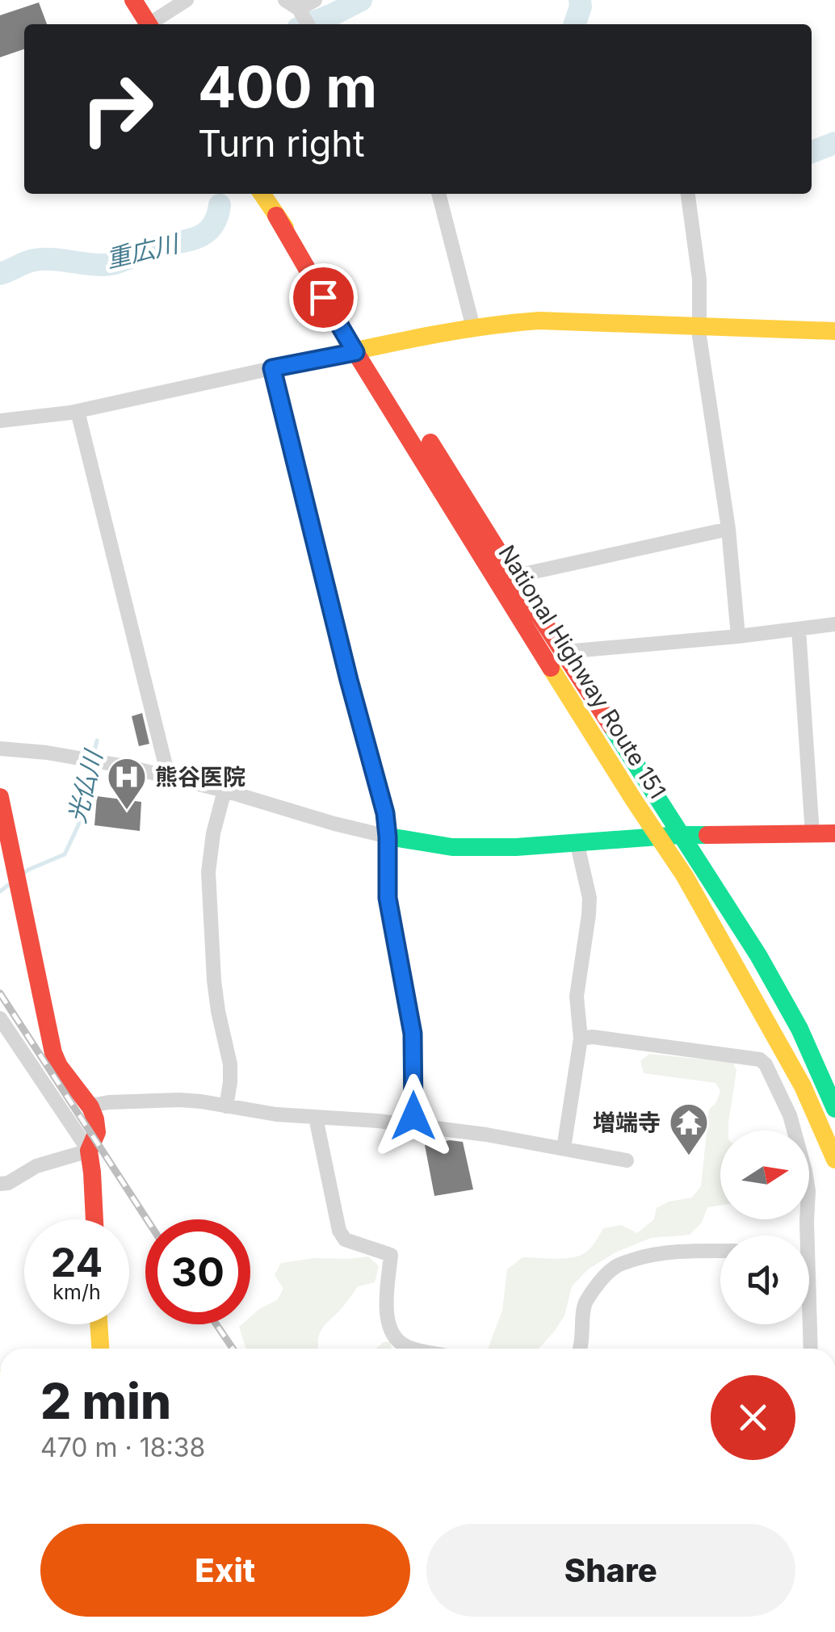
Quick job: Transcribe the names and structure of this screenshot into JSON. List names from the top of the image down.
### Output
{
  "streets": {
    "main road": ["National Highway Route 151"]
  },
  "water": ["重広川", "光仏川"],
  "places": {
    "hospital": ["熊谷医院"],
    "temple": ["増端寺"]
  },
  "north": "right",
  "page": {
    "turn": ["400 m", "Turn right"],
    "speed": "24 km/h",
    "limit": "30",
    "heading": ["2 min", "470 m · 18:38"],
    "buttons": ["Exit", "Share"]
  }
}
